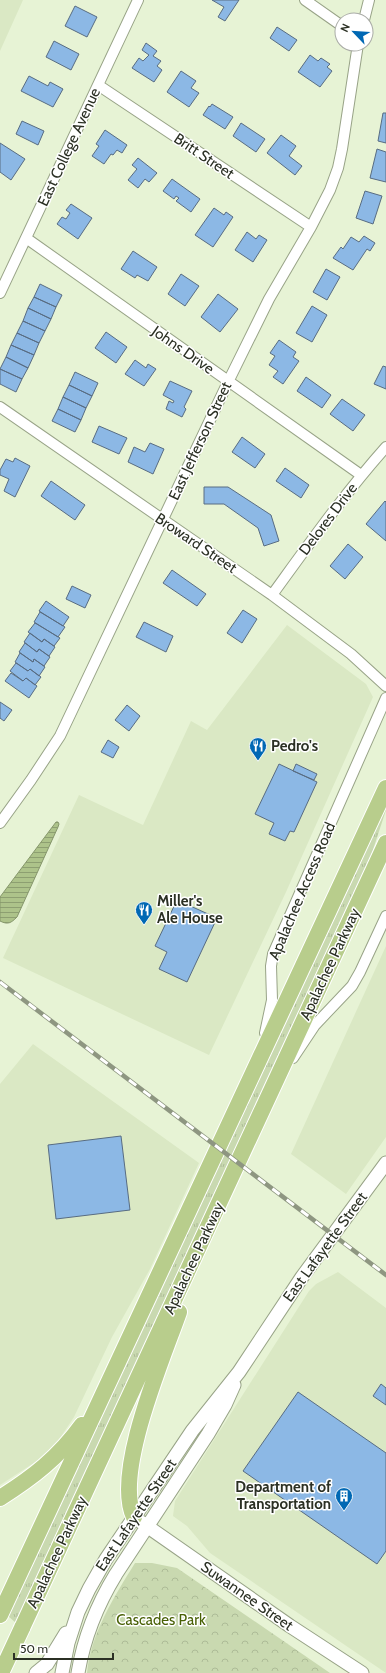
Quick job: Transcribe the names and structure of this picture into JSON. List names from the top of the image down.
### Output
{
  "streets": {
    "main road": ["Apalachee Parkway"],
    "street": [
      "East College Avenue",
      "Britt Street",
      "Johns Drive",
      "East Jefferson Street",
      "Delores Drive",
      "Broward Street",
      "Apalachee Access Road",
      "East Lafayette Street",
      "Suwannee Street"
    ]
  },
  "crossings": [
    ["East College Avenue", "Britt Street"],
    ["East College Avenue", "Johns Drive"],
    ["Britt Street", "East Jefferson Street"],
    ["Johns Drive", "East Jefferson Street"],
    ["Johns Drive", "Delores Drive"],
    ["East Jefferson Street", "Broward Street"],
    ["Delores Drive", "Broward Street"],
    ["Apalachee Access Road", "Apalachee Parkway"],
    ["East Lafayette Street", "Suwannee Street"]
  ],
  "parks": ["Cascades Park"],
  "places": {
    "restaurant": ["Pedro's", "Miller's Ale House"],
    "building": ["Department of Transportation"]
  },
  "scale_bar": "50 m",
  "north": "top left"
}
